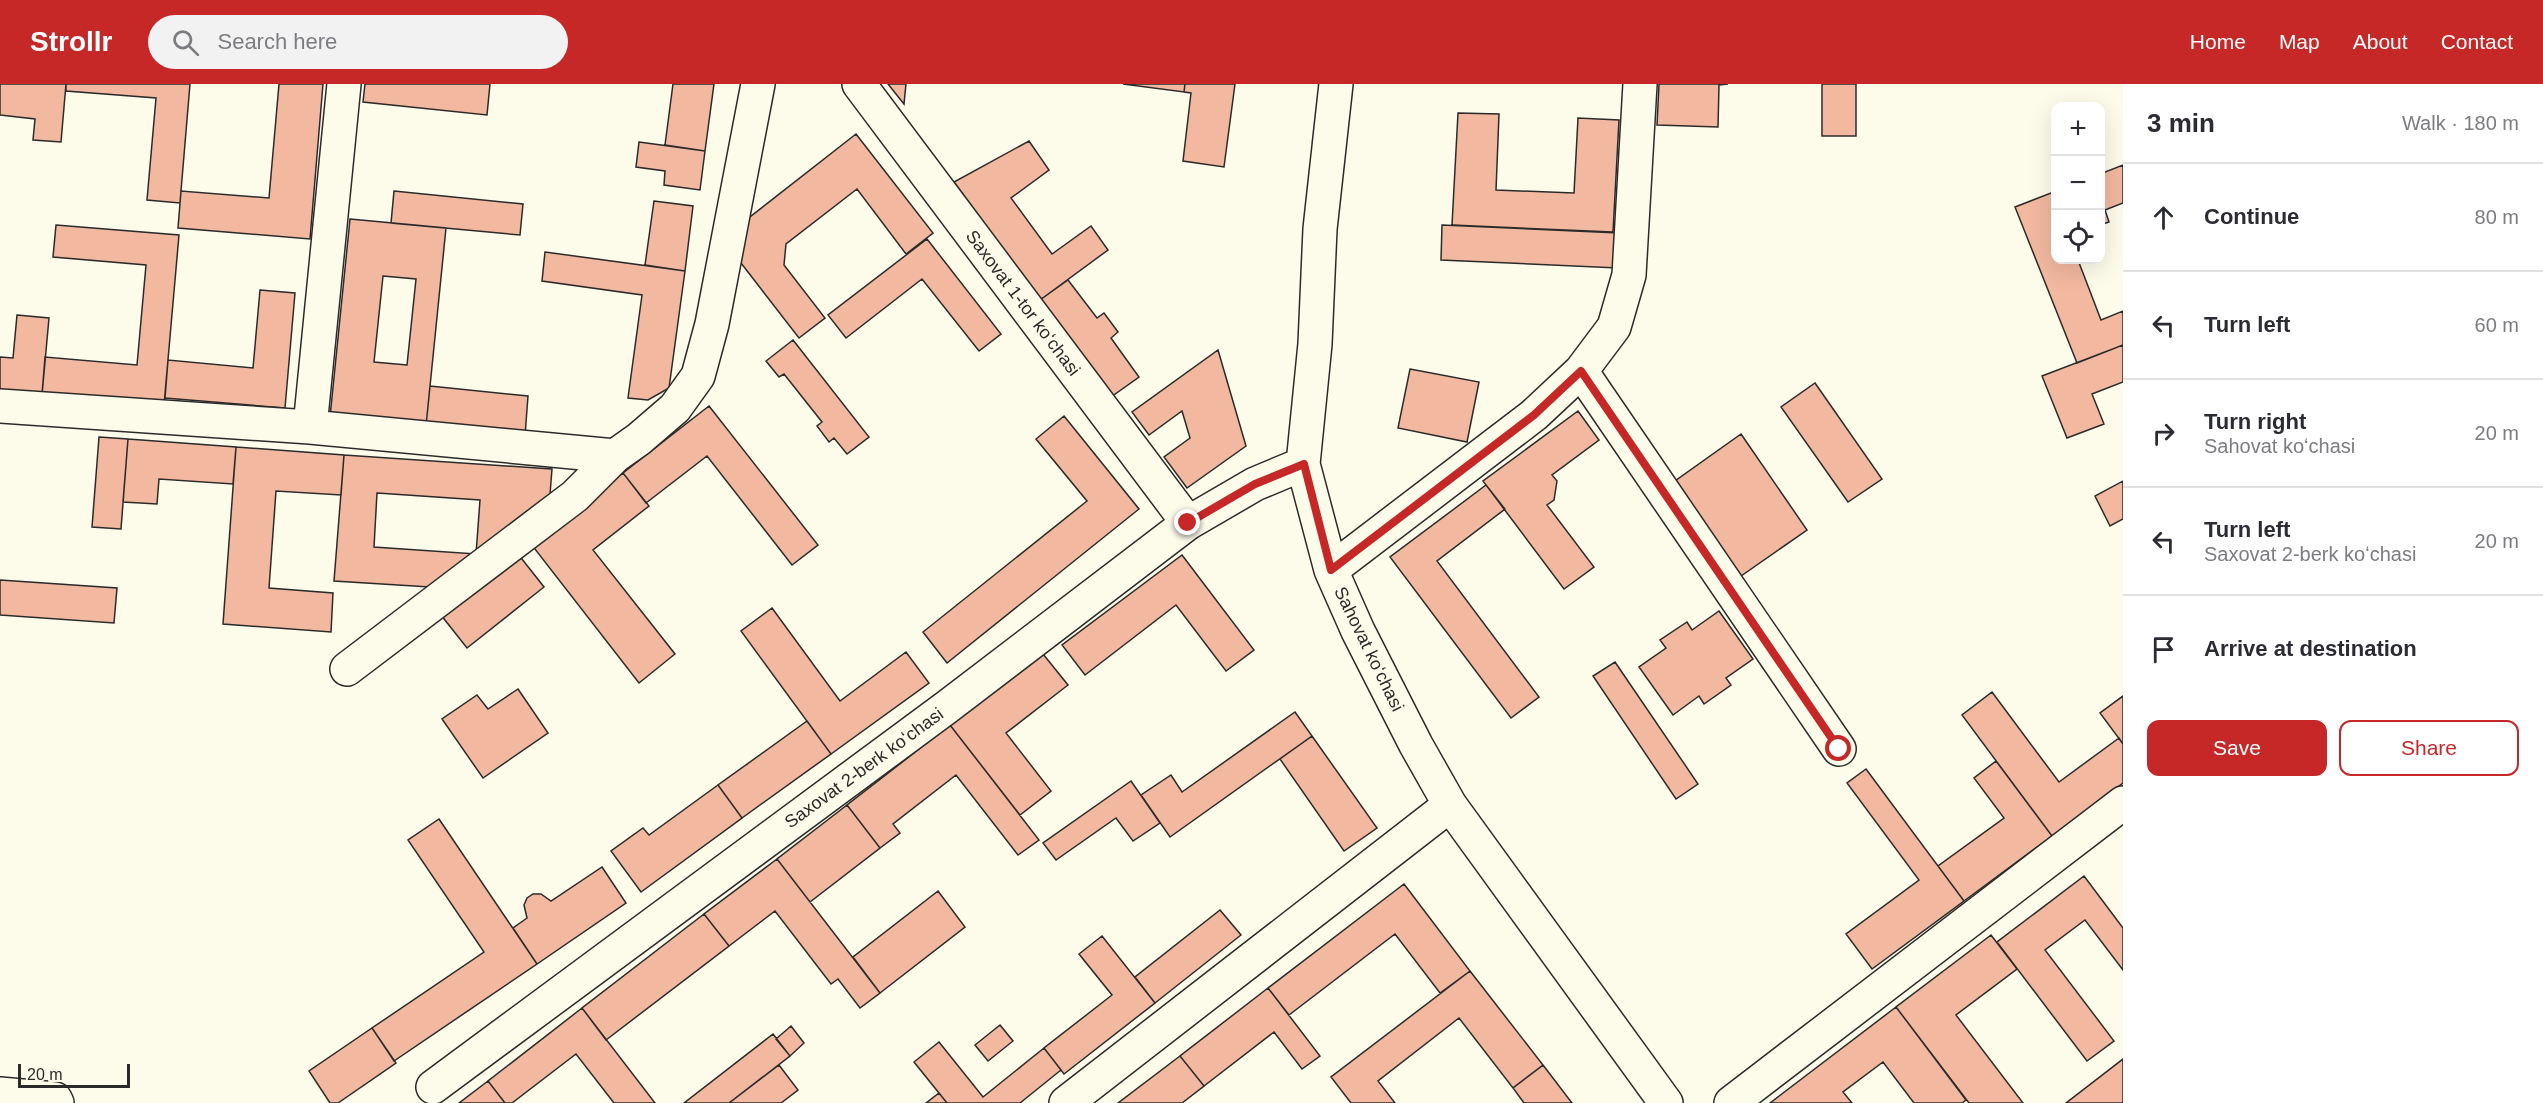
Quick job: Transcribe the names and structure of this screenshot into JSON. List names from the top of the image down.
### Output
{
  "streets": {
    "street": ["Saxovat 1-tor koʻchasi", "Sahovat koʻchasi", "Saxovat 2-berk koʻchasi"]
  },
  "crossings": [
    ["Saxovat 1-tor koʻchasi", "Saxovat 2-berk koʻchasi"],
    ["Sahovat koʻchasi", "Saxovat 2-berk koʻchasi"]
  ],
  "scale_bar": "20 m",
  "page": {
    "header": "Strollr",
    "search": "Search here",
    "nav": [
      "Home",
      "Map",
      "About",
      "Contact"
    ],
    "heading": ["3 min", "Walk · 180 m"],
    "map_buttons": ["+", "−"],
    "list": [
      ["Continue", "80 m"],
      ["Turn left", "60 m"],
      ["Turn right", "Sahovat koʻchasi", "20 m"],
      ["Turn left", "Saxovat 2-berk koʻchasi", "20 m"],
      "Arrive at destination"
    ],
    "buttons": ["Save", "Share"],
    "scale": "20 m"
  }
}
